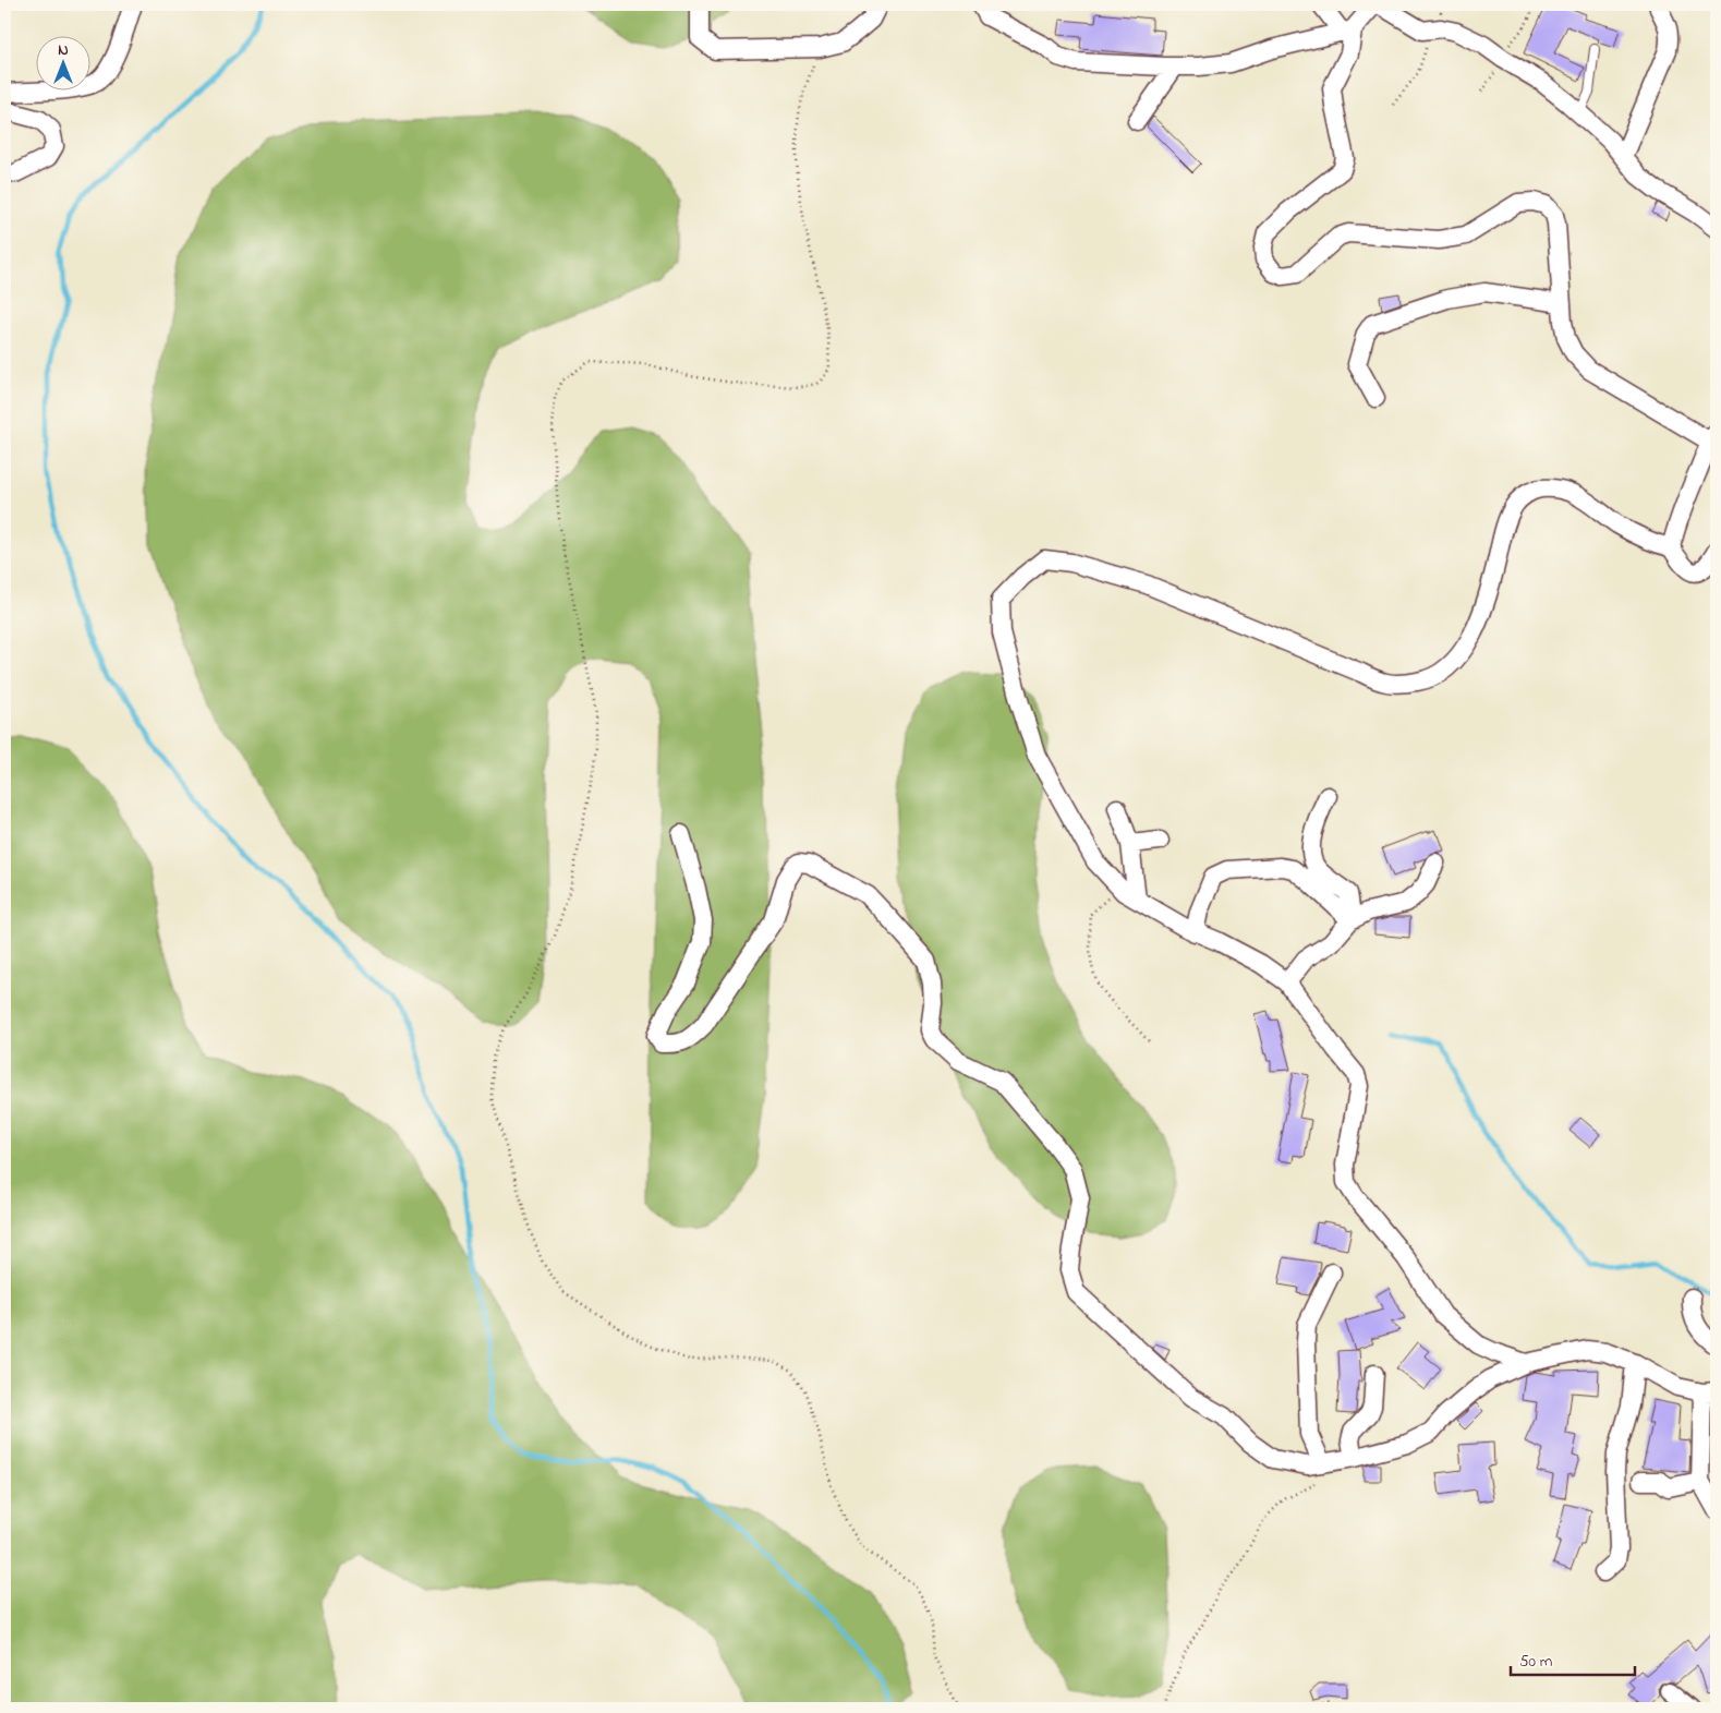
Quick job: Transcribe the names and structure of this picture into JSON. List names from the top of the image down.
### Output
{
  "scale_bar": "50 m",
  "north": "top"
}
